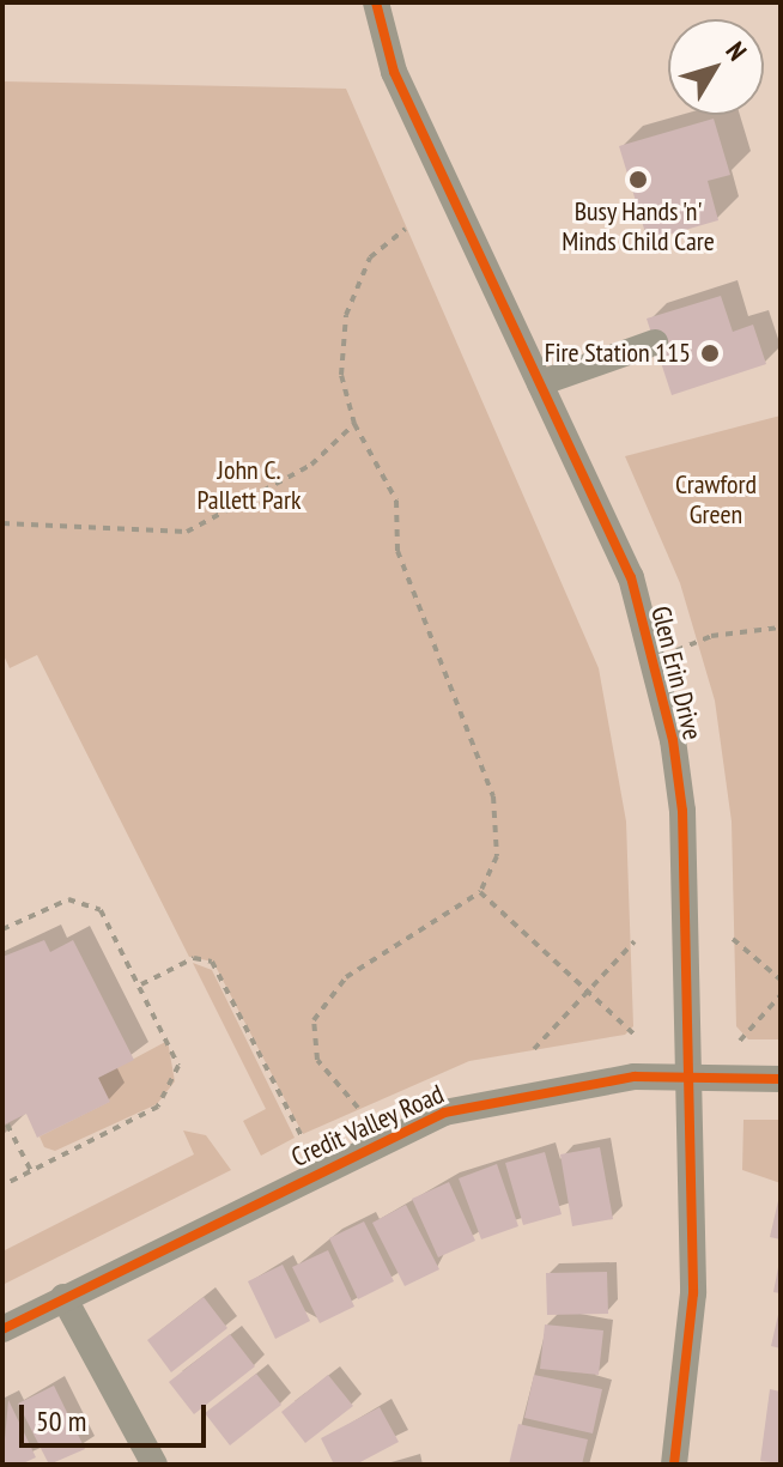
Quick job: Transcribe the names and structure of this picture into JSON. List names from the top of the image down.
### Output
{
  "streets": {
    "street": ["Glen Erin Drive", "Credit Valley Road"]
  },
  "crossings": [
    ["Glen Erin Drive", "Credit Valley Road"]
  ],
  "parks": ["John C. Pallett Park", "Crawford Green"],
  "places": ["Busy Hands 'n' Minds Child Care", "Fire Station 115"],
  "scale_bar": "50 m",
  "north": "top right"
}
